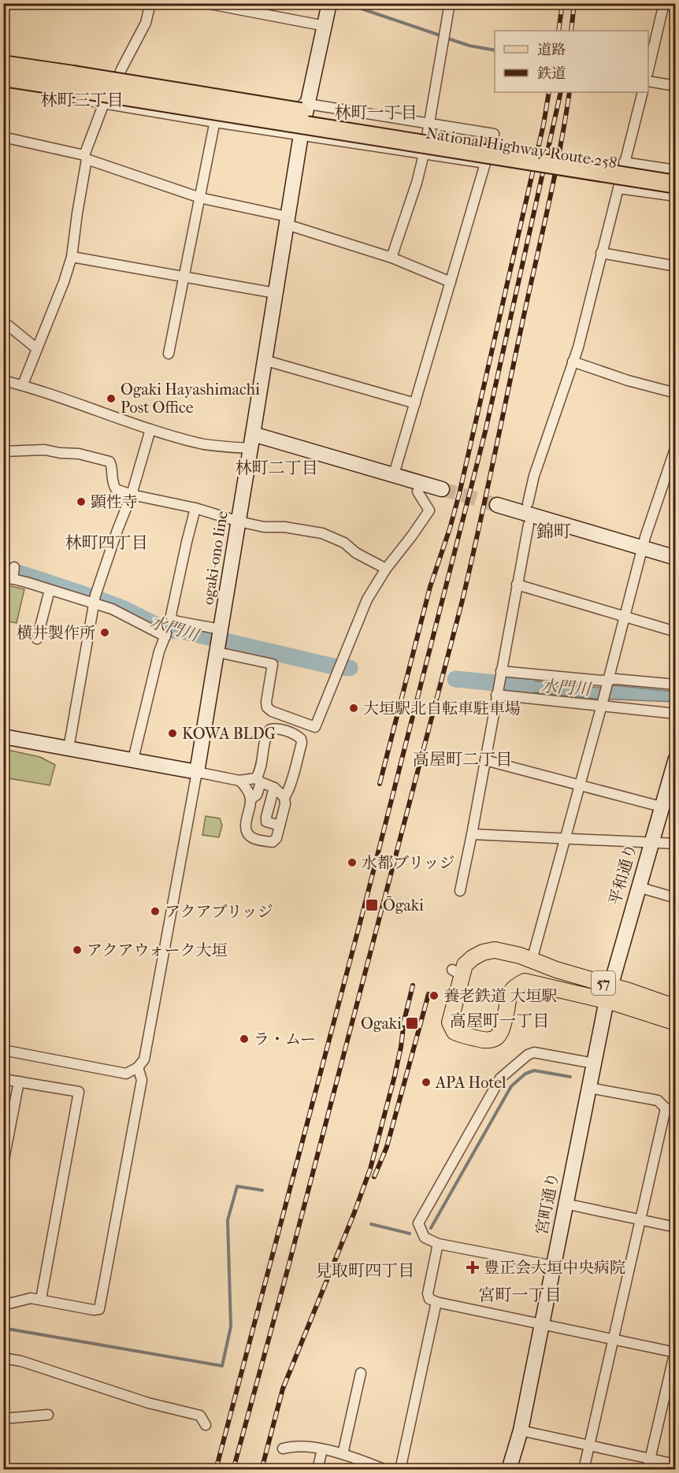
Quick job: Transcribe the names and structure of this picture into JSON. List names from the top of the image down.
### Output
{
  "streets": {
    "highway": ["National Highway Route 258"],
    "main road": ["57"],
    "street": ["ogaki-ono line", "平和通り", "宮町通り"]
  },
  "crossings": [
    ["平和通り", "57"],
    ["平和通り", "宮町通り"],
    ["57", "宮町通り"]
  ],
  "districts": [
    "林町三丁目",
    "林町一丁目",
    "林町二丁目",
    "錦町",
    "林町四丁目",
    "高屋町二丁目",
    "高屋町一丁目",
    "見取町四丁目",
    "宮町一丁目"
  ],
  "water": ["水門川"],
  "places": {
    "other": [
      "Ogaki Hayashimachi Post Office",
      "顕性寺",
      "横井製作所",
      "大垣駅北自転車駐車場",
      "KOWA BLDG",
      "水都ブリッジ",
      "アクアブリッジ",
      "アクアウォーク大垣",
      "養老鉄道 大垣駅",
      "ラ・ムー",
      "APA Hotel"
    ],
    "transit": ["Ōgaki", "Ogaki"],
    "health": ["豊正会大垣中央病院"]
  },
  "legend": ["道路", "鉄道"]
}
